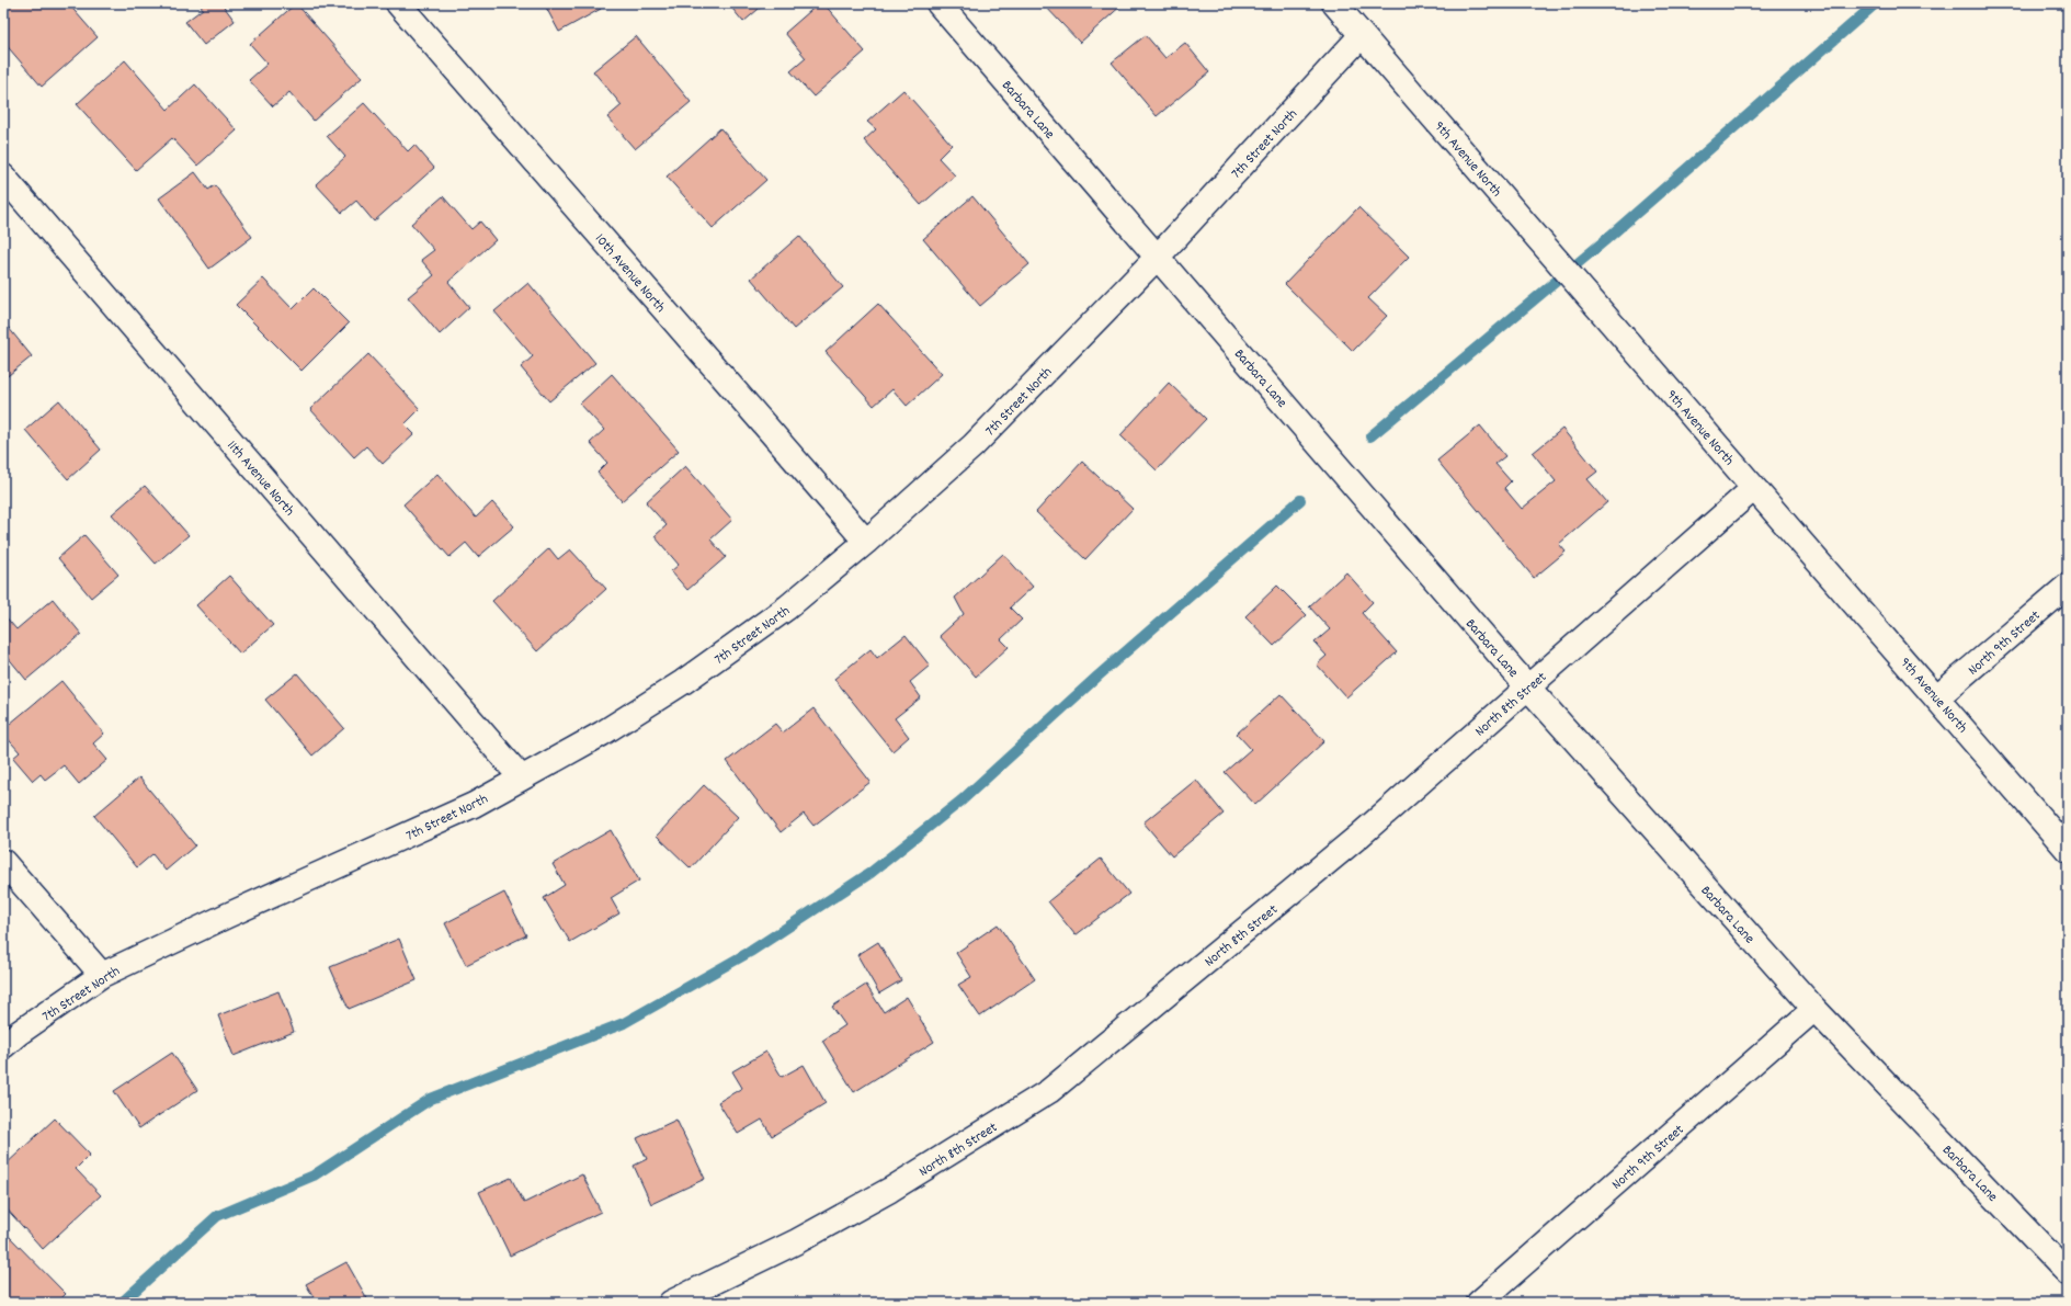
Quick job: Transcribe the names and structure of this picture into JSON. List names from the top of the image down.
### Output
{
  "streets": {
    "street": [
      "Barbara Lane",
      "7th Street North",
      "9th Avenue North",
      "10th Avenue North",
      "11th Avenue North",
      "North 9th Street",
      "North 8th Street"
    ]
  },
  "crossings": [
    ["Barbara Lane", "7th Street North"],
    ["Barbara Lane", "North 9th Street"],
    ["Barbara Lane", "North 8th Street"],
    ["7th Street North", "9th Avenue North"],
    ["7th Street North", "10th Avenue North"],
    ["7th Street North", "11th Avenue North"],
    ["9th Avenue North", "North 9th Street"],
    ["9th Avenue North", "North 8th Street"]
  ]
}
